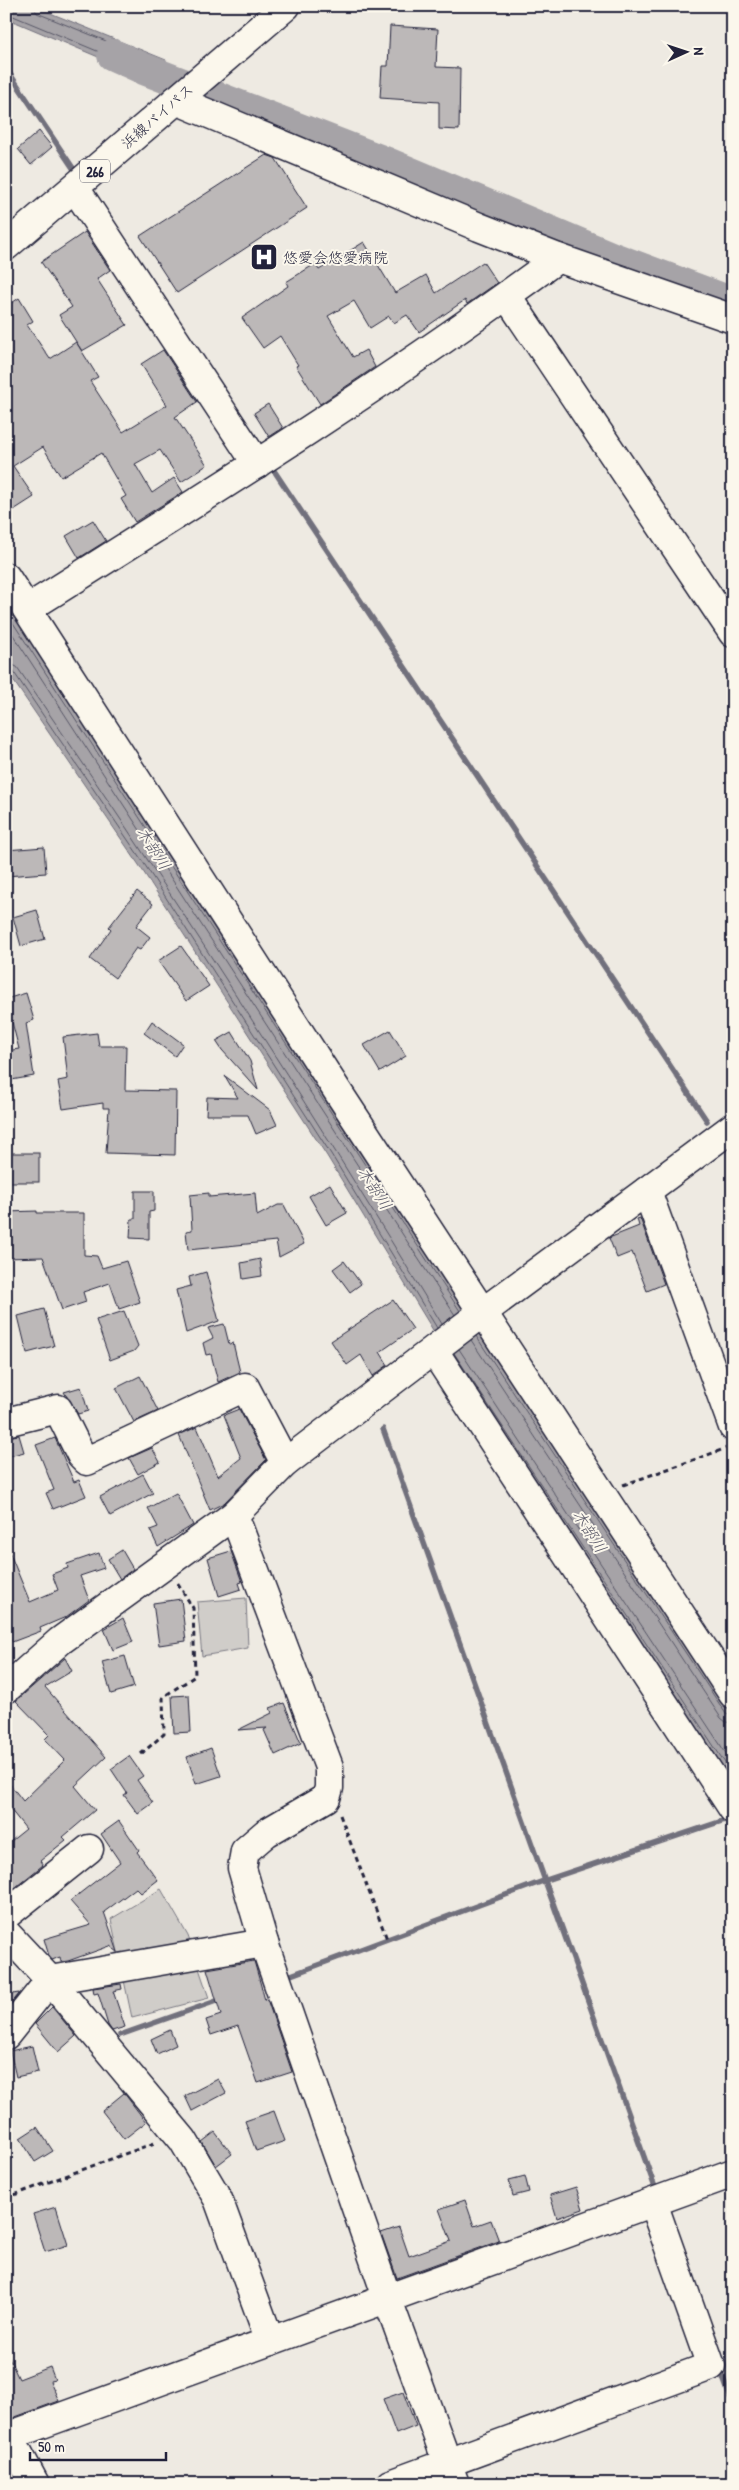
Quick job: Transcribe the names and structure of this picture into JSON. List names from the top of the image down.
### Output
{
  "streets": {
    "main road": ["浜線バイパス", "266"]
  },
  "water": ["木部川"],
  "places": {
    "hospital": ["悠愛会悠愛病院"]
  },
  "scale_bar": "50 m",
  "north": "right"
}
